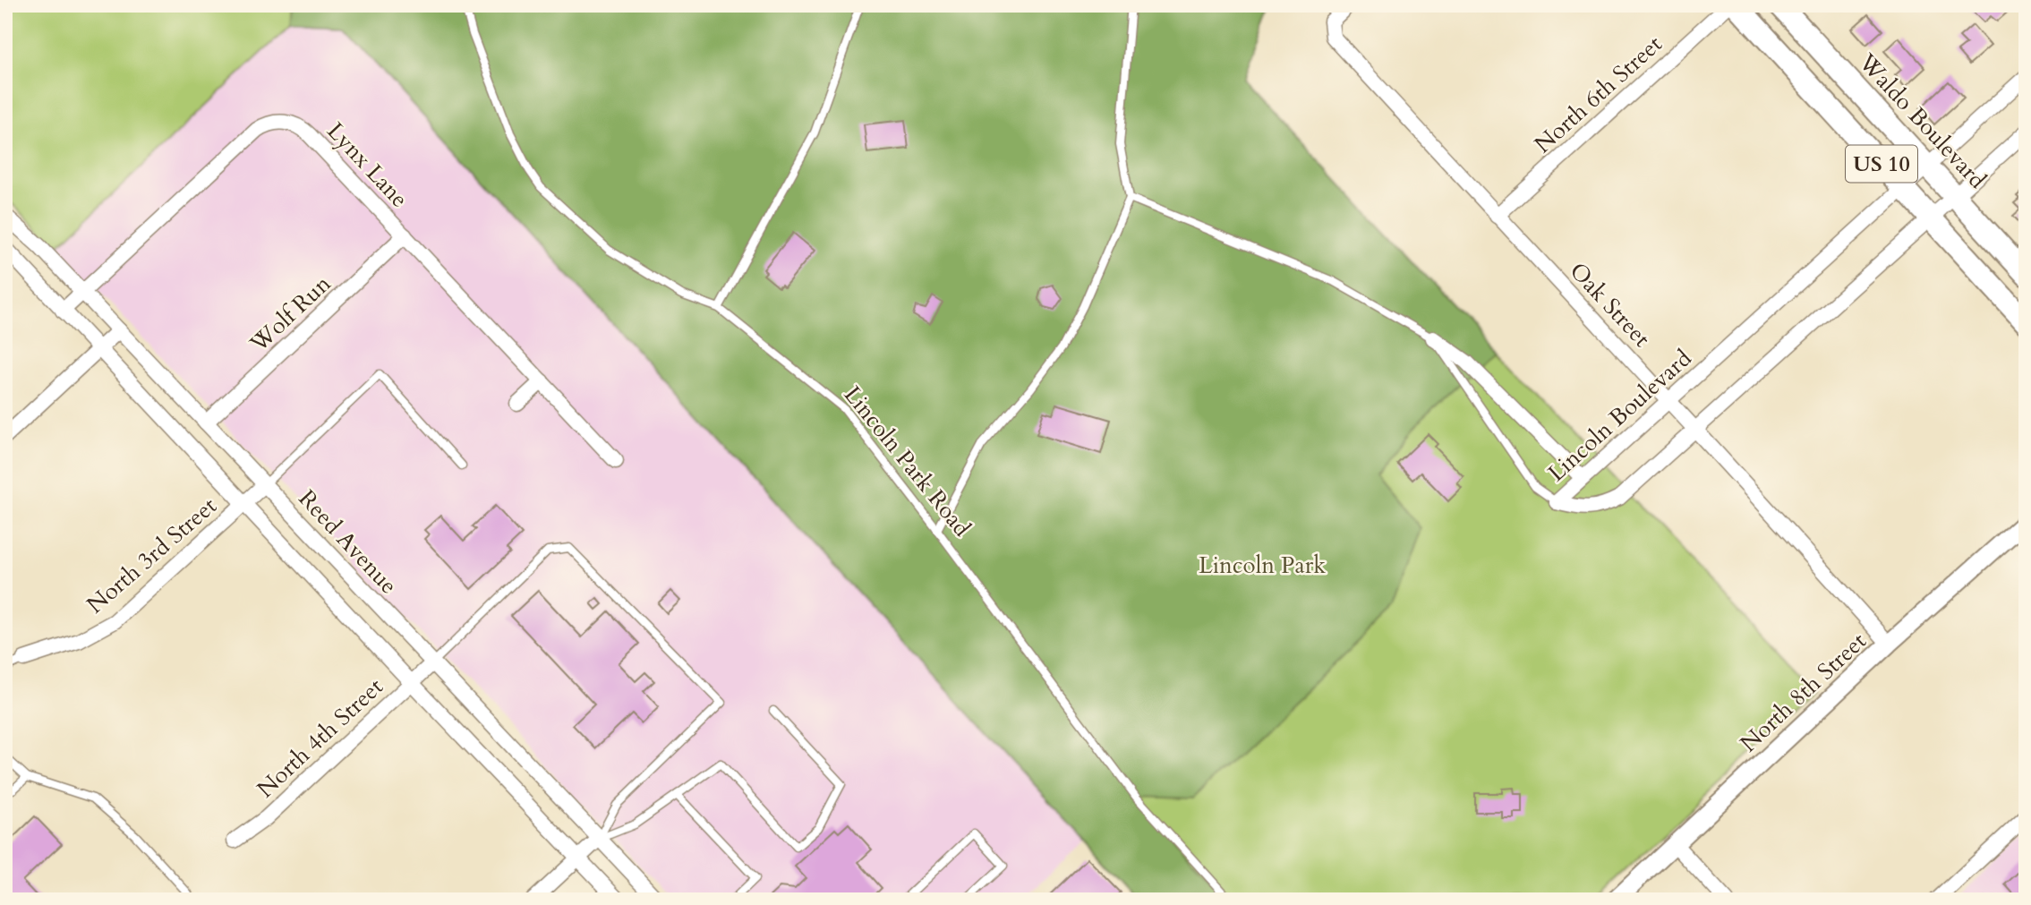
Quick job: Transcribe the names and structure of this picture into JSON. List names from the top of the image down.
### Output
{
  "streets": {
    "main road": ["Waldo Boulevard", "US 10"],
    "street": [
      "North 6th Street",
      "Lynx Lane",
      "Oak Street",
      "Wolf Run",
      "Lincoln Boulevard",
      "Reed Avenue",
      "North 3rd Street",
      "North 8th Street",
      "North 4th Street"
    ],
    "lane": ["Lincoln Park Road"]
  },
  "crossings": [
    ["North 6th Street", "Oak Street"],
    ["Waldo Boulevard", "Lincoln Boulevard"],
    ["US 10", "Lincoln Boulevard"],
    ["Lynx Lane", "Wolf Run"],
    ["Lynx Lane", "Reed Avenue"],
    ["Oak Street", "Lincoln Boulevard"],
    ["Oak Street", "North 8th Street"],
    ["Wolf Run", "Reed Avenue"],
    ["Reed Avenue", "North 3rd Street"],
    ["Reed Avenue", "North 4th Street"]
  ],
  "parks": ["Lincoln Park"]
}
